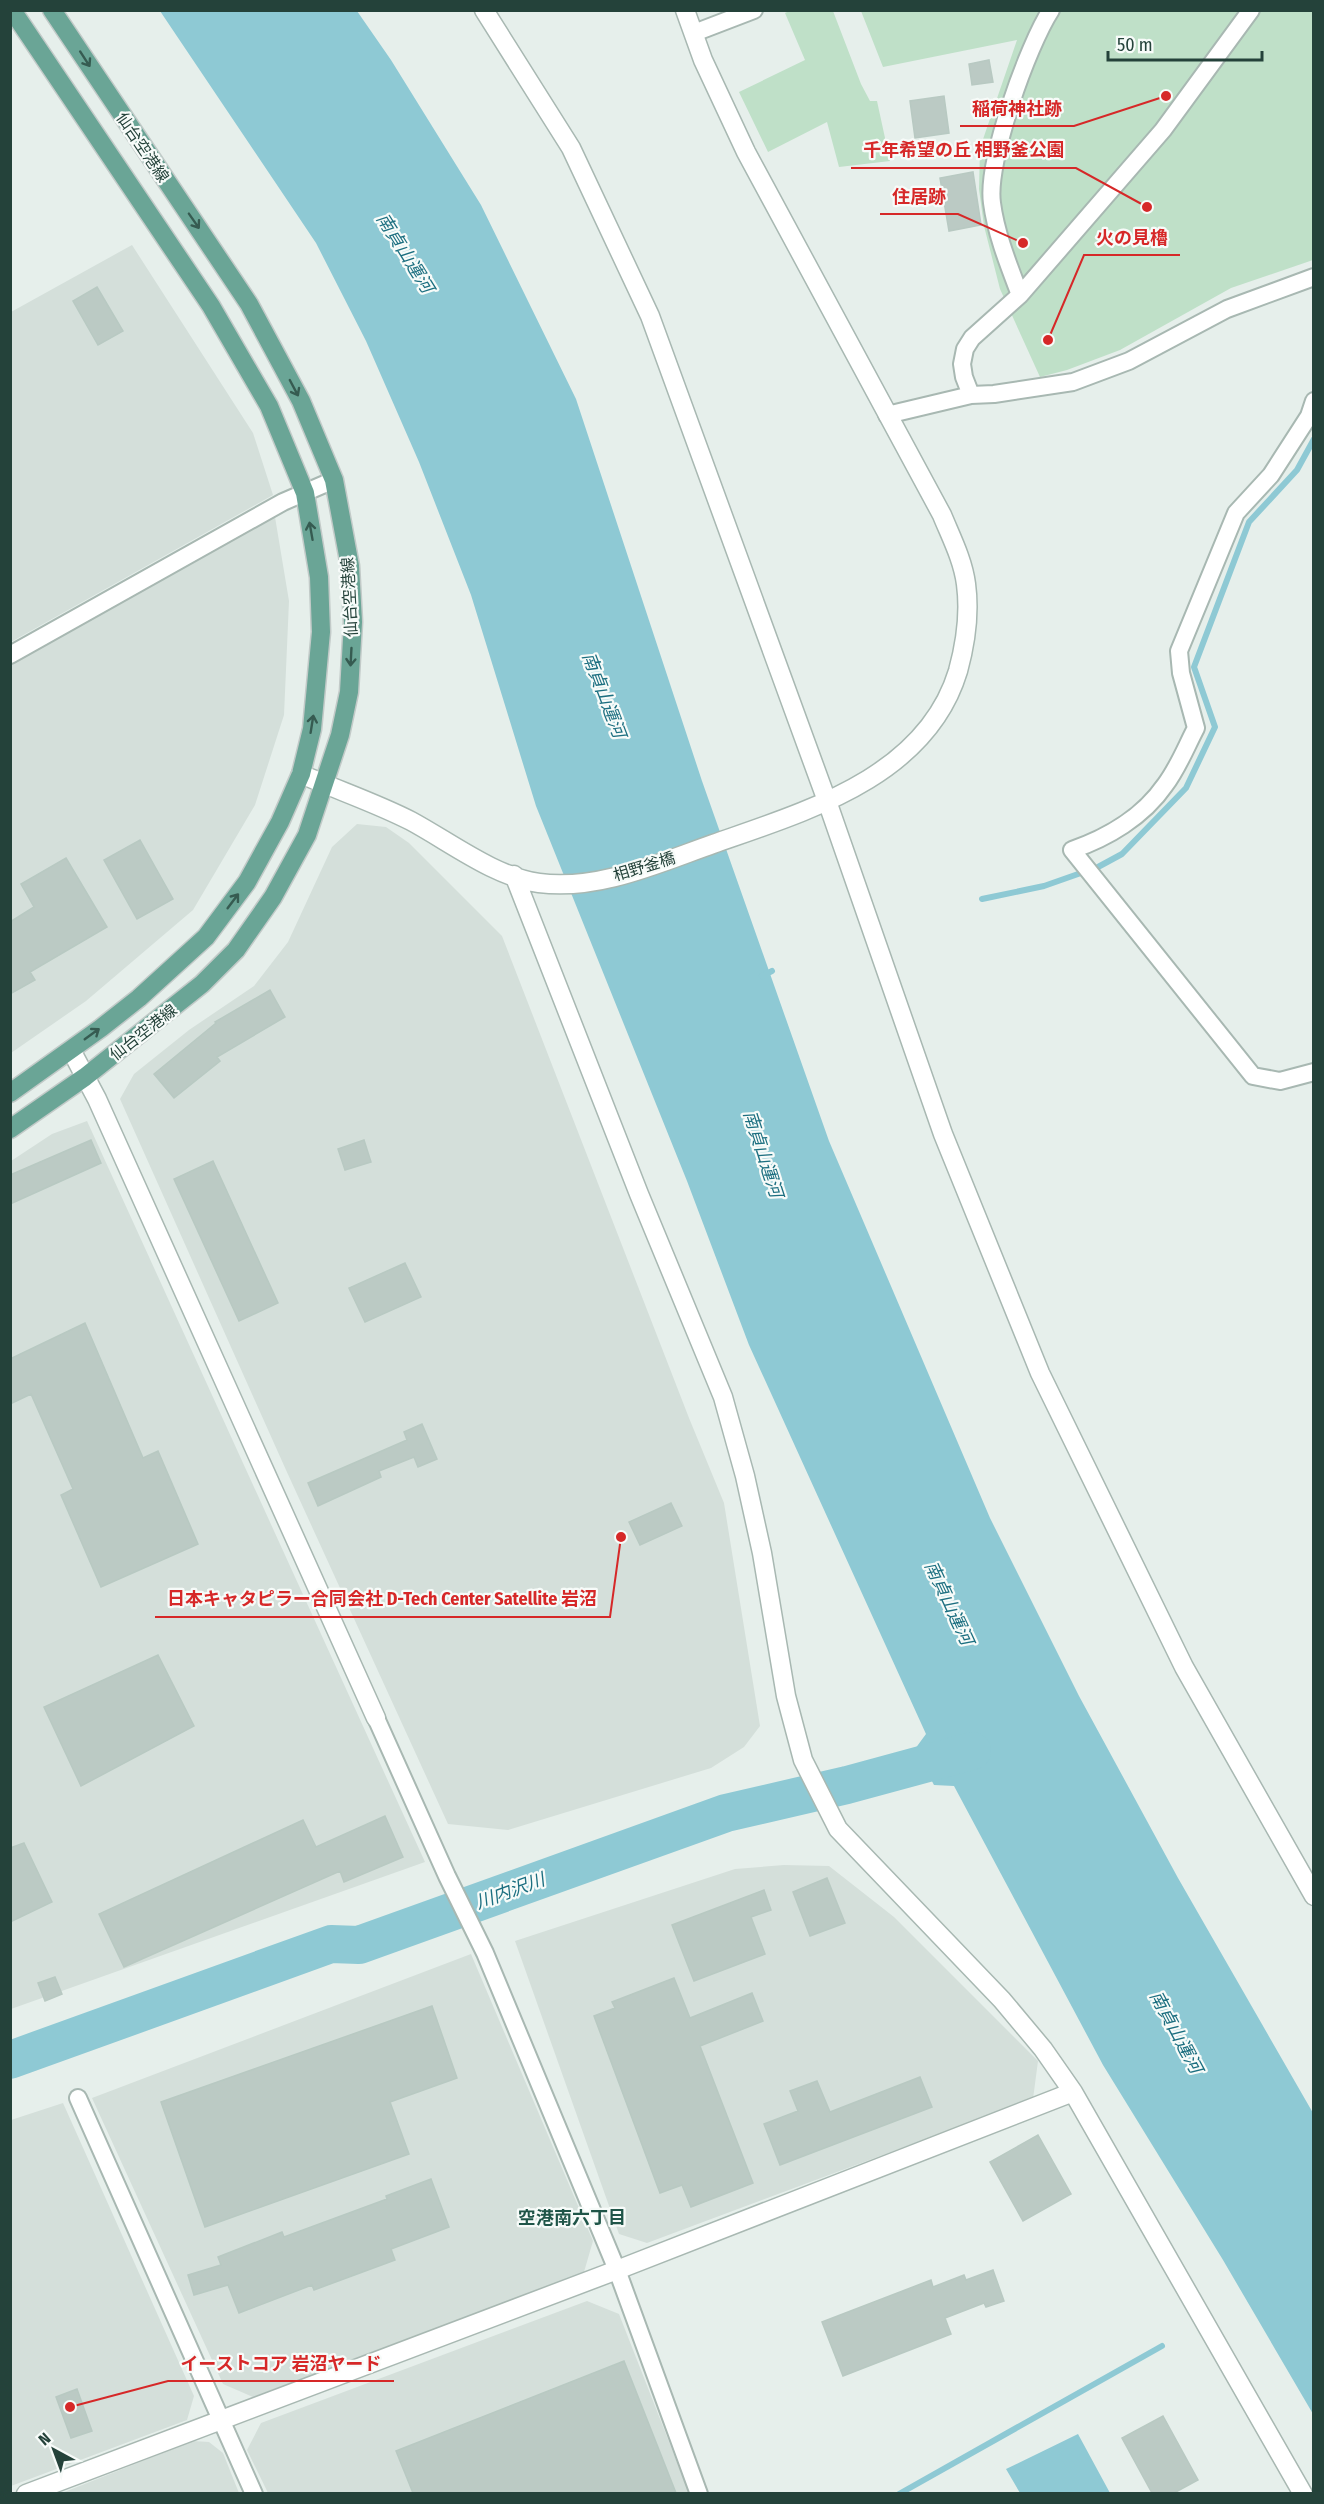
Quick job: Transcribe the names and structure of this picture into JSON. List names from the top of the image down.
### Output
{
  "streets": {
    "main road": ["仙台空港線"],
    "street": ["相野釜橋"]
  },
  "crossings": [
    ["仙台空港線", "相野釜橋"]
  ],
  "districts": ["空港南六丁目"],
  "water": ["南貞山運河", "川内沢川"],
  "places": [
    "稲荷神社跡",
    "千年希望の丘 相野釜公園",
    "住居跡",
    "火の見櫓",
    "日本キャタピラー合同会社 D-Tech Center Satellite 岩沼",
    "イーストコア 岩沼ヤード"
  ],
  "scale_bar": "50 m",
  "north": "top left"
}
